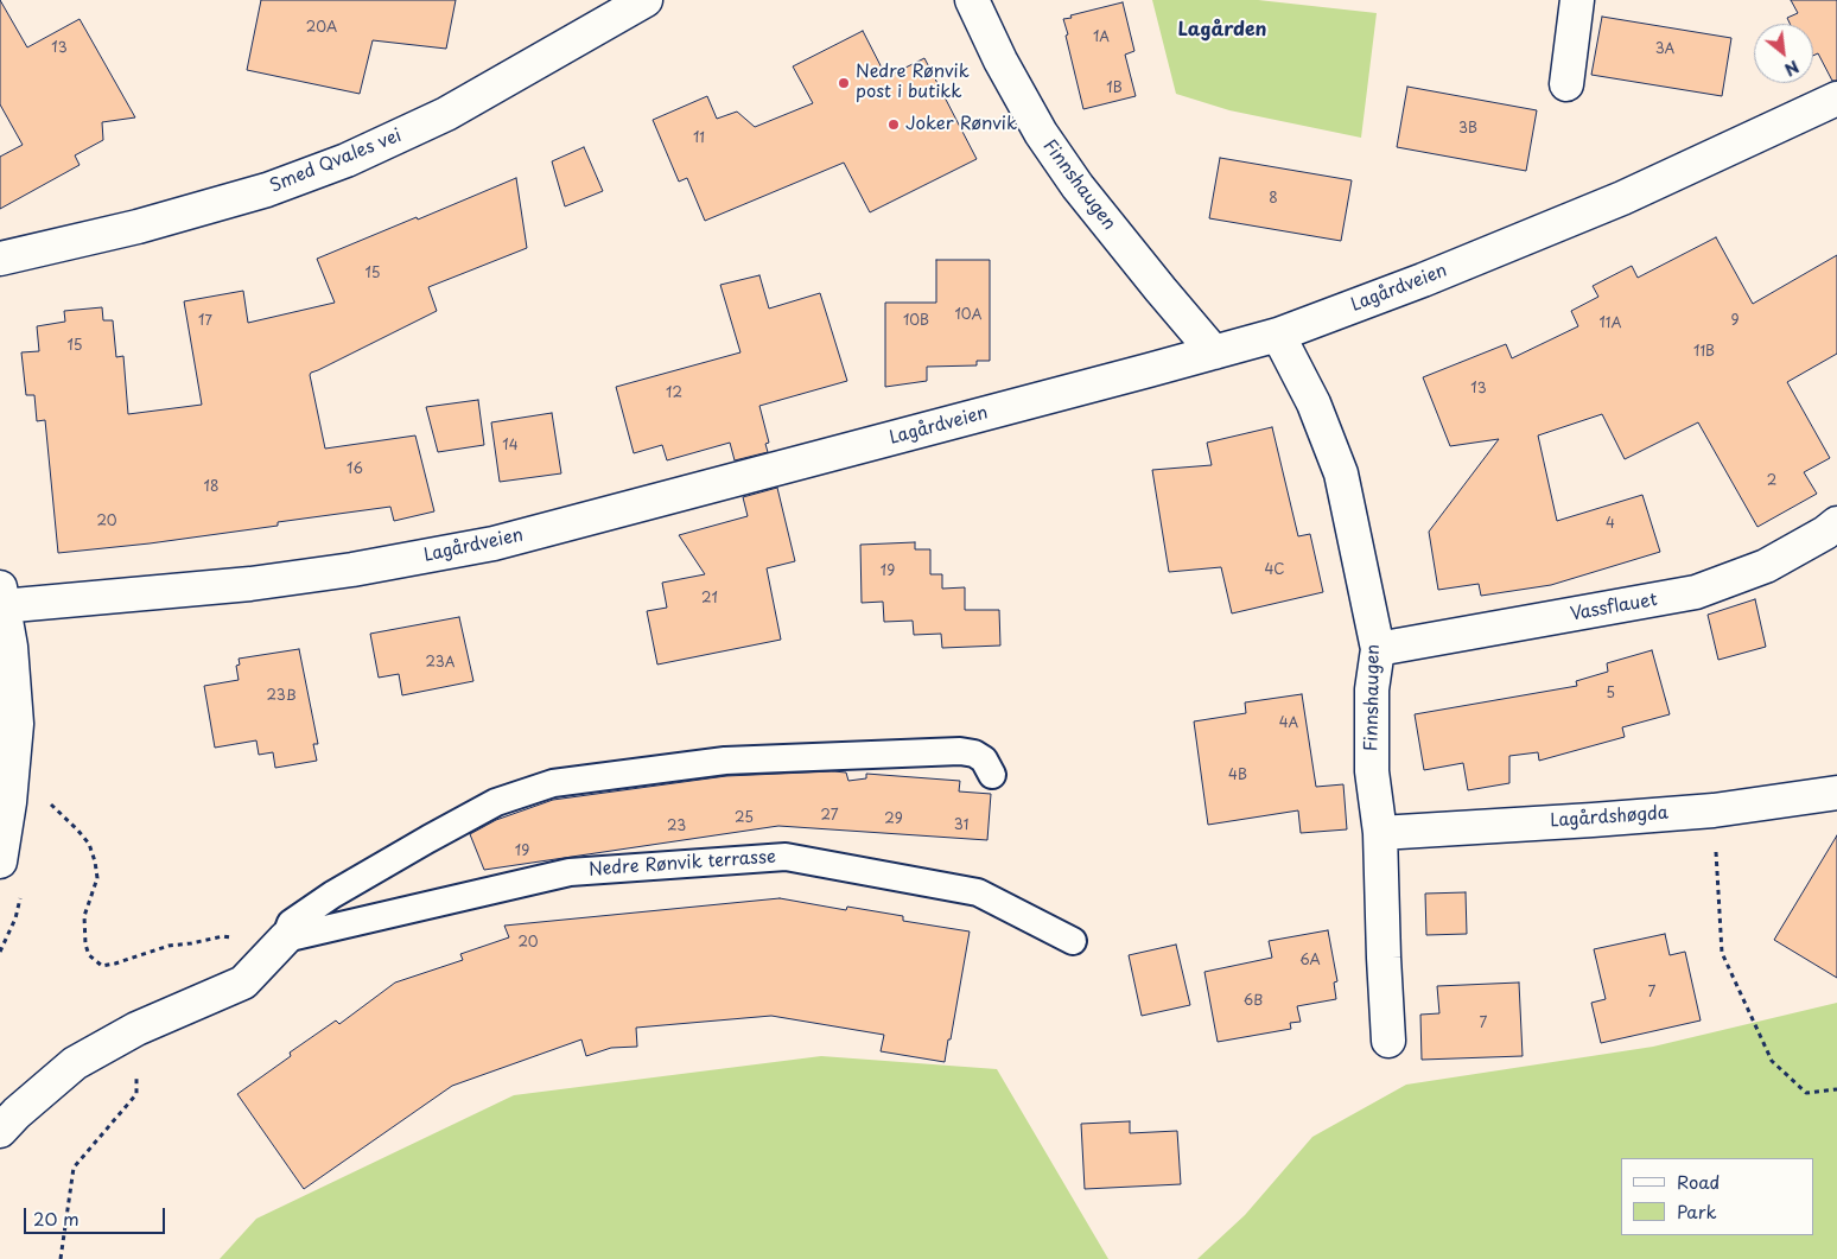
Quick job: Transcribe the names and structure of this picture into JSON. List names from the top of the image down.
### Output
{
  "streets": {
    "street": [
      "Smed Qvales vei",
      "Finnshaugen",
      "Lagårdveien",
      "Vassflauet",
      "Lagårdshøgda"
    ],
    "lane": ["Nedre Rønvik terrasse"]
  },
  "crossings": [
    ["Finnshaugen", "Lagårdveien"],
    ["Finnshaugen", "Vassflauet"],
    ["Finnshaugen", "Lagårdshøgda"]
  ],
  "districts": ["Lagården"],
  "places": ["Nedre Rønvik post i butikk", "Joker Rønvik"],
  "house_numbers": [
    "20A",
    "1A",
    "13",
    "3A",
    "1B",
    "3B",
    "11",
    "8",
    "15",
    "10A",
    "17",
    "10B",
    "9",
    "11A",
    "15",
    "11B",
    "13",
    "12",
    "14",
    "16",
    "2",
    "18",
    "20",
    "4",
    "4C",
    "19",
    "21",
    "23A",
    "5",
    "23B",
    "4A",
    "4B",
    "27",
    "25",
    "29",
    "31",
    "23",
    "19",
    "20",
    "6A",
    "7",
    "6B",
    "7"
  ],
  "legend": ["Road", "Park"],
  "scale_bar": "20 m",
  "north": "bottom right"
}
